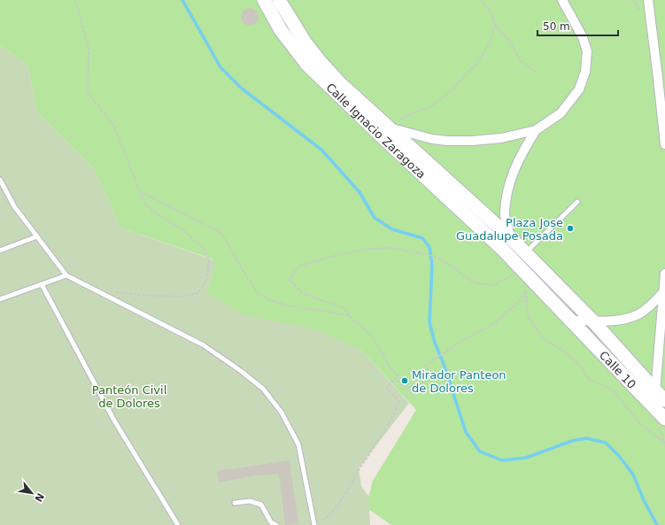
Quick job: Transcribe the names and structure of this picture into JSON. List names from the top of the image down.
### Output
{
  "streets": {
    "street": ["Calle Ignacio Zaragoza", "Calle 10"]
  },
  "crossings": [
    ["Calle Ignacio Zaragoza", "Calle 10"]
  ],
  "parks": ["Panteón Civil de Dolores"],
  "places": ["Plaza Jose Guadalupe Posada", "Mirador Panteon de Dolores"],
  "scale_bar": "50 m",
  "north": "bottom right"
}
